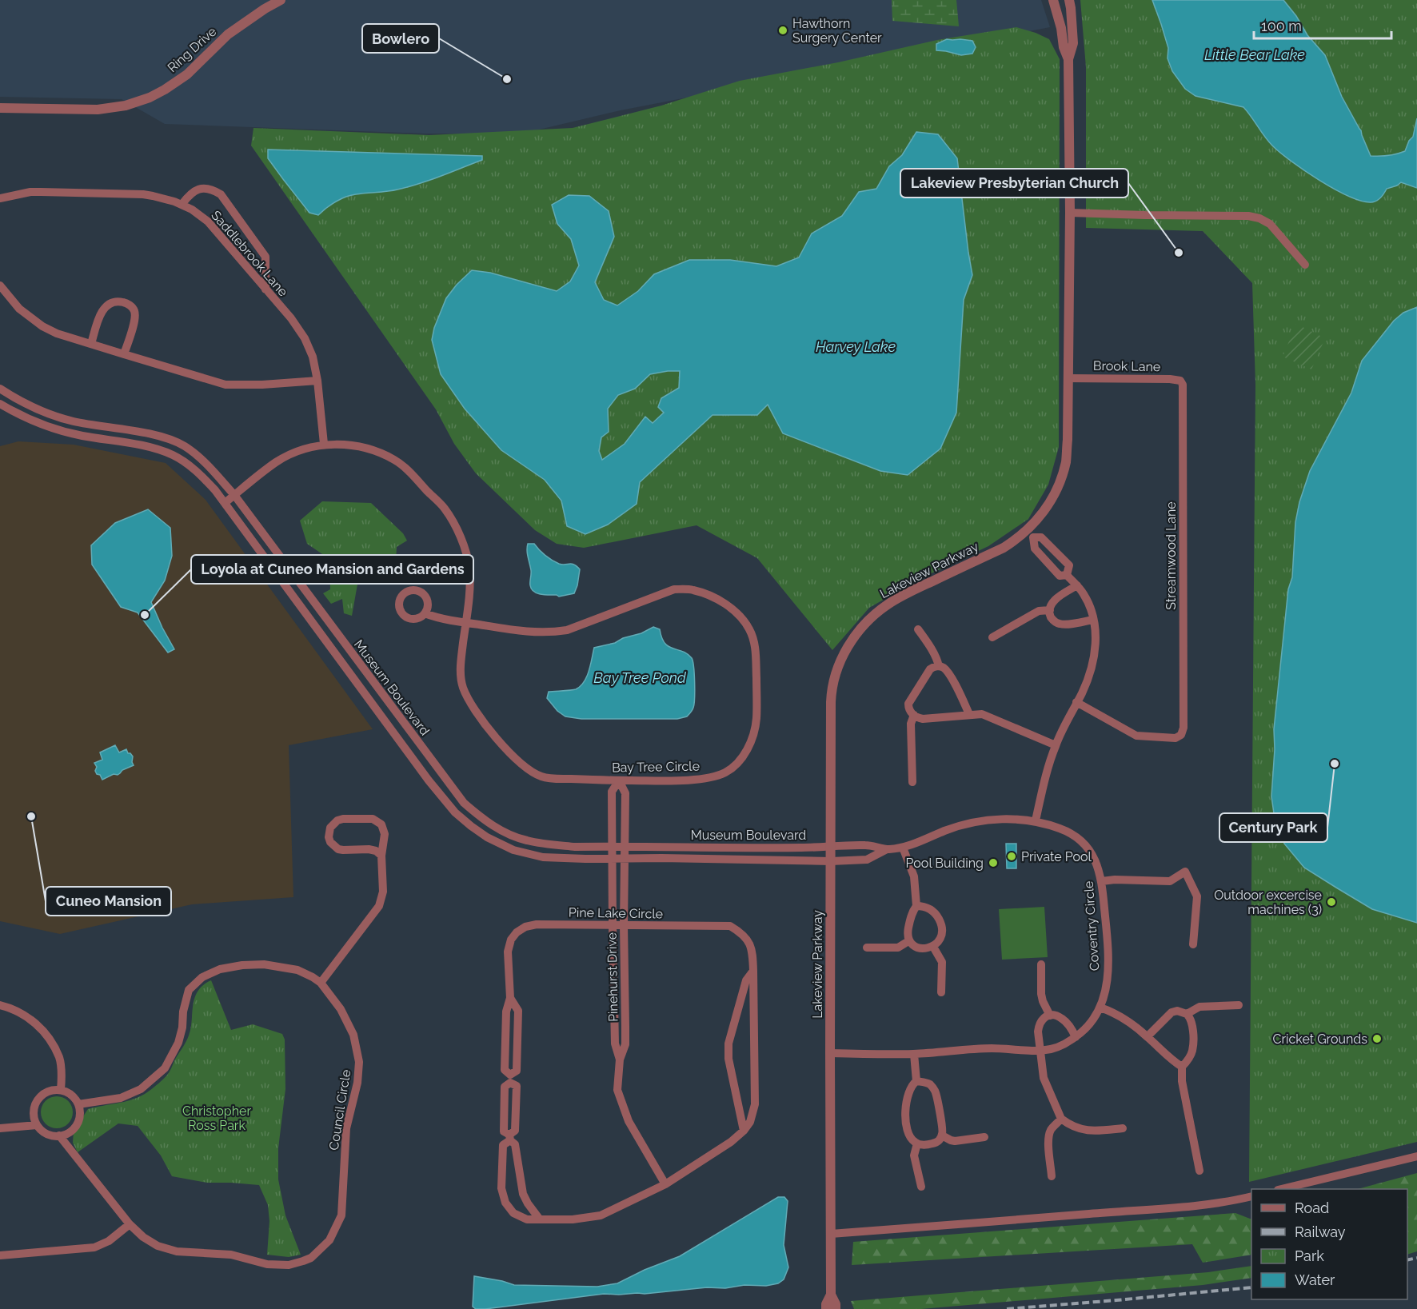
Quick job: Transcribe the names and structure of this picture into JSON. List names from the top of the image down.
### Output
{
  "streets": {
    "street": [
      "Ring Drive",
      "Saddlebrook Lane",
      "Brook Lane",
      "Streamwood Lane",
      "Lakeview Parkway",
      "Museum Boulevard",
      "Bay Tree Circle",
      "Pine Lake Circle",
      "Coventry Circle",
      "Pinehurst Drive",
      "Council Circle"
    ]
  },
  "crossings": [
    ["Saddlebrook Lane", "Bay Tree Circle"],
    ["Brook Lane", "Streamwood Lane"],
    ["Brook Lane", "Lakeview Parkway"],
    ["Lakeview Parkway", "Museum Boulevard"],
    ["Lakeview Parkway", "Coventry Circle"],
    ["Museum Boulevard", "Bay Tree Circle"],
    ["Museum Boulevard", "Coventry Circle"],
    ["Museum Boulevard", "Pinehurst Drive"],
    ["Bay Tree Circle", "Pinehurst Drive"],
    ["Pine Lake Circle", "Pinehurst Drive"]
  ],
  "water": ["Little Bear Lake", "Harvey Lake", "Bay Tree Pond"],
  "parks": ["Christopher Ross Park"],
  "places": [
    "Hawthorn Surgery Center",
    "Bowlero",
    "Lakeview Presbyterian Church",
    "Loyola at Cuneo Mansion and Gardens",
    "Century Park",
    "Cuneo Mansion",
    "Private Pool",
    "Pool Building",
    "Outdoor excercise machines (3)",
    "Cricket Grounds"
  ],
  "legend": [
    "Road",
    "Railway",
    "Park",
    "Water"
  ],
  "scale_bar": "100 m"
}
